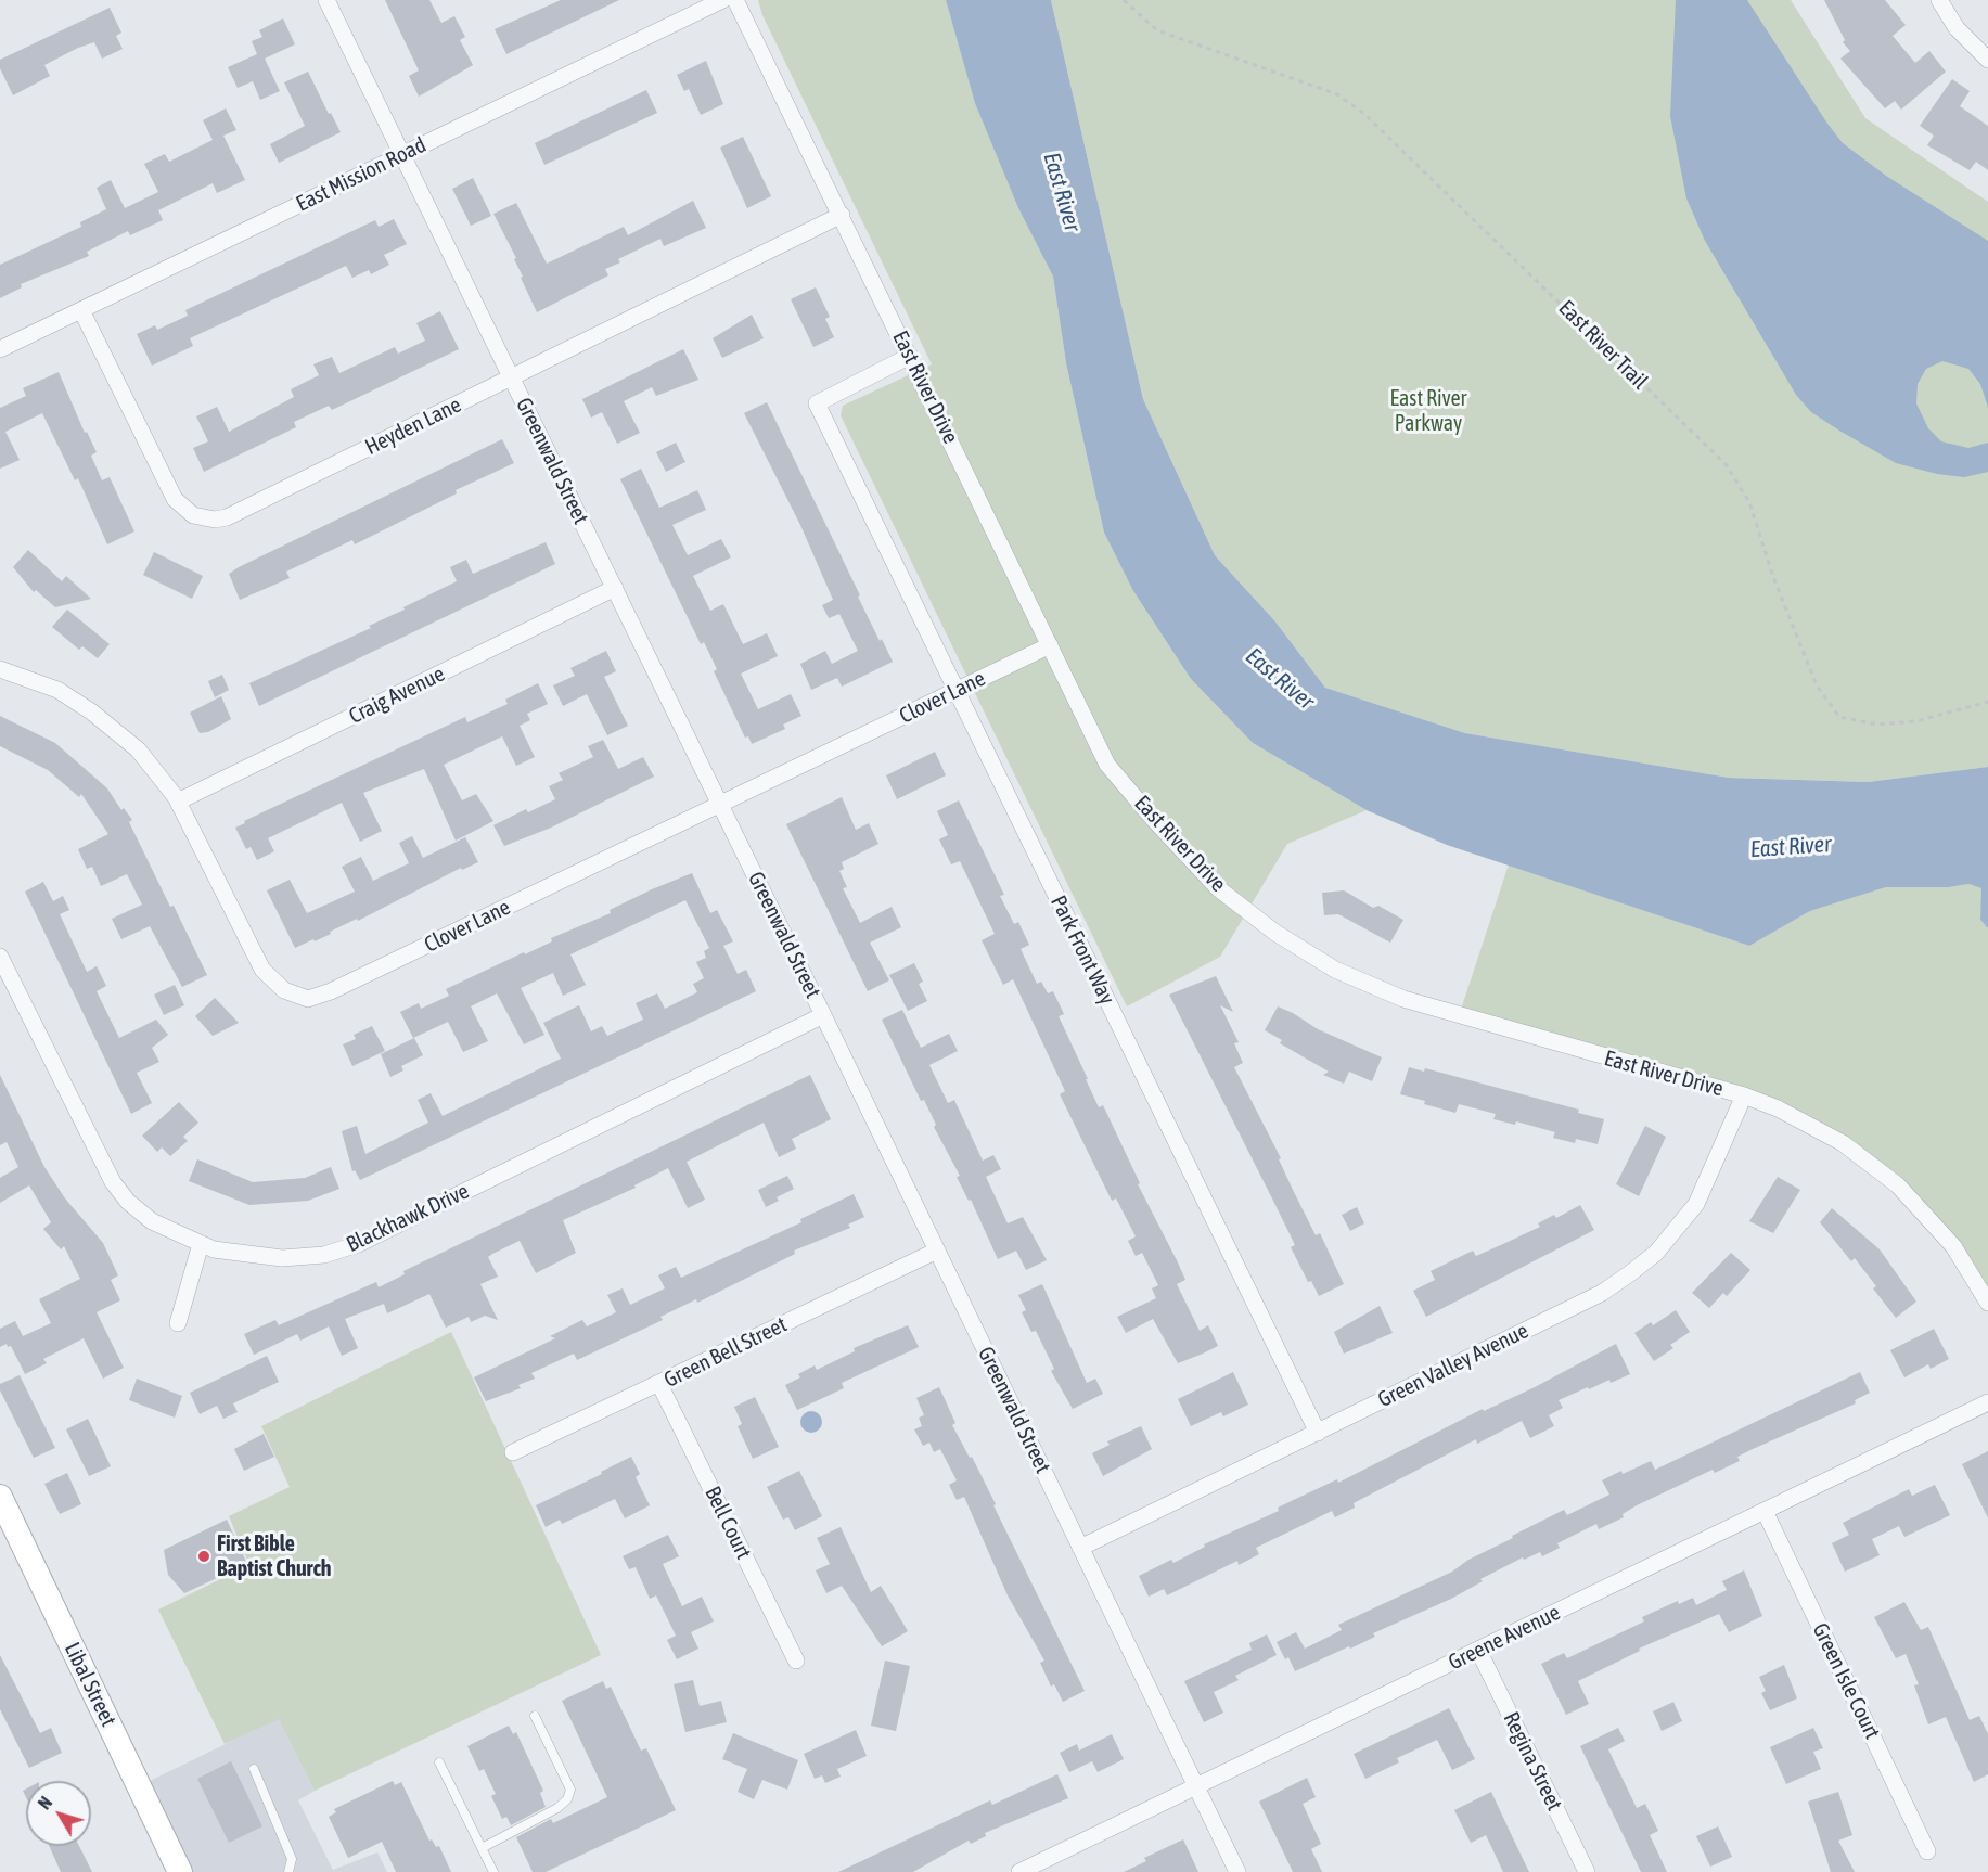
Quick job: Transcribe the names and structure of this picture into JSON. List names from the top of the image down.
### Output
{
  "streets": {
    "street": [
      "East Mission Road",
      "East River Drive",
      "Heyden Lane",
      "Greenwald Street",
      "Craig Avenue",
      "Clover Lane",
      "Park Front Way",
      "Blackhawk Drive",
      "Green Bell Street",
      "Green Valley Avenue",
      "Bell Court",
      "Greene Avenue",
      "Green Isle Court",
      "Libal Street",
      "Regina Street"
    ],
    "path": ["East River Trail"]
  },
  "crossings": [
    ["East Mission Road", "Heyden Lane"],
    ["East Mission Road", "Greenwald Street"],
    ["East River Drive", "Heyden Lane"],
    ["East River Drive", "Clover Lane"],
    ["East River Drive", "Park Front Way"],
    ["East River Drive", "Green Valley Avenue"],
    ["Heyden Lane", "Greenwald Street"],
    ["Greenwald Street", "Craig Avenue"],
    ["Greenwald Street", "Clover Lane"],
    ["Greenwald Street", "Blackhawk Drive"],
    ["Greenwald Street", "Green Bell Street"],
    ["Greenwald Street", "Green Valley Avenue"],
    ["Greenwald Street", "Greene Avenue"],
    ["Craig Avenue", "Clover Lane"],
    ["Clover Lane", "Park Front Way"],
    ["Park Front Way", "Green Valley Avenue"],
    ["Green Bell Street", "Bell Court"],
    ["Greene Avenue", "Green Isle Court"],
    ["Greene Avenue", "Regina Street"]
  ],
  "water": ["East River"],
  "parks": ["East River Parkway"],
  "places": ["First Bible Baptist Church"],
  "north": "top left"
}
